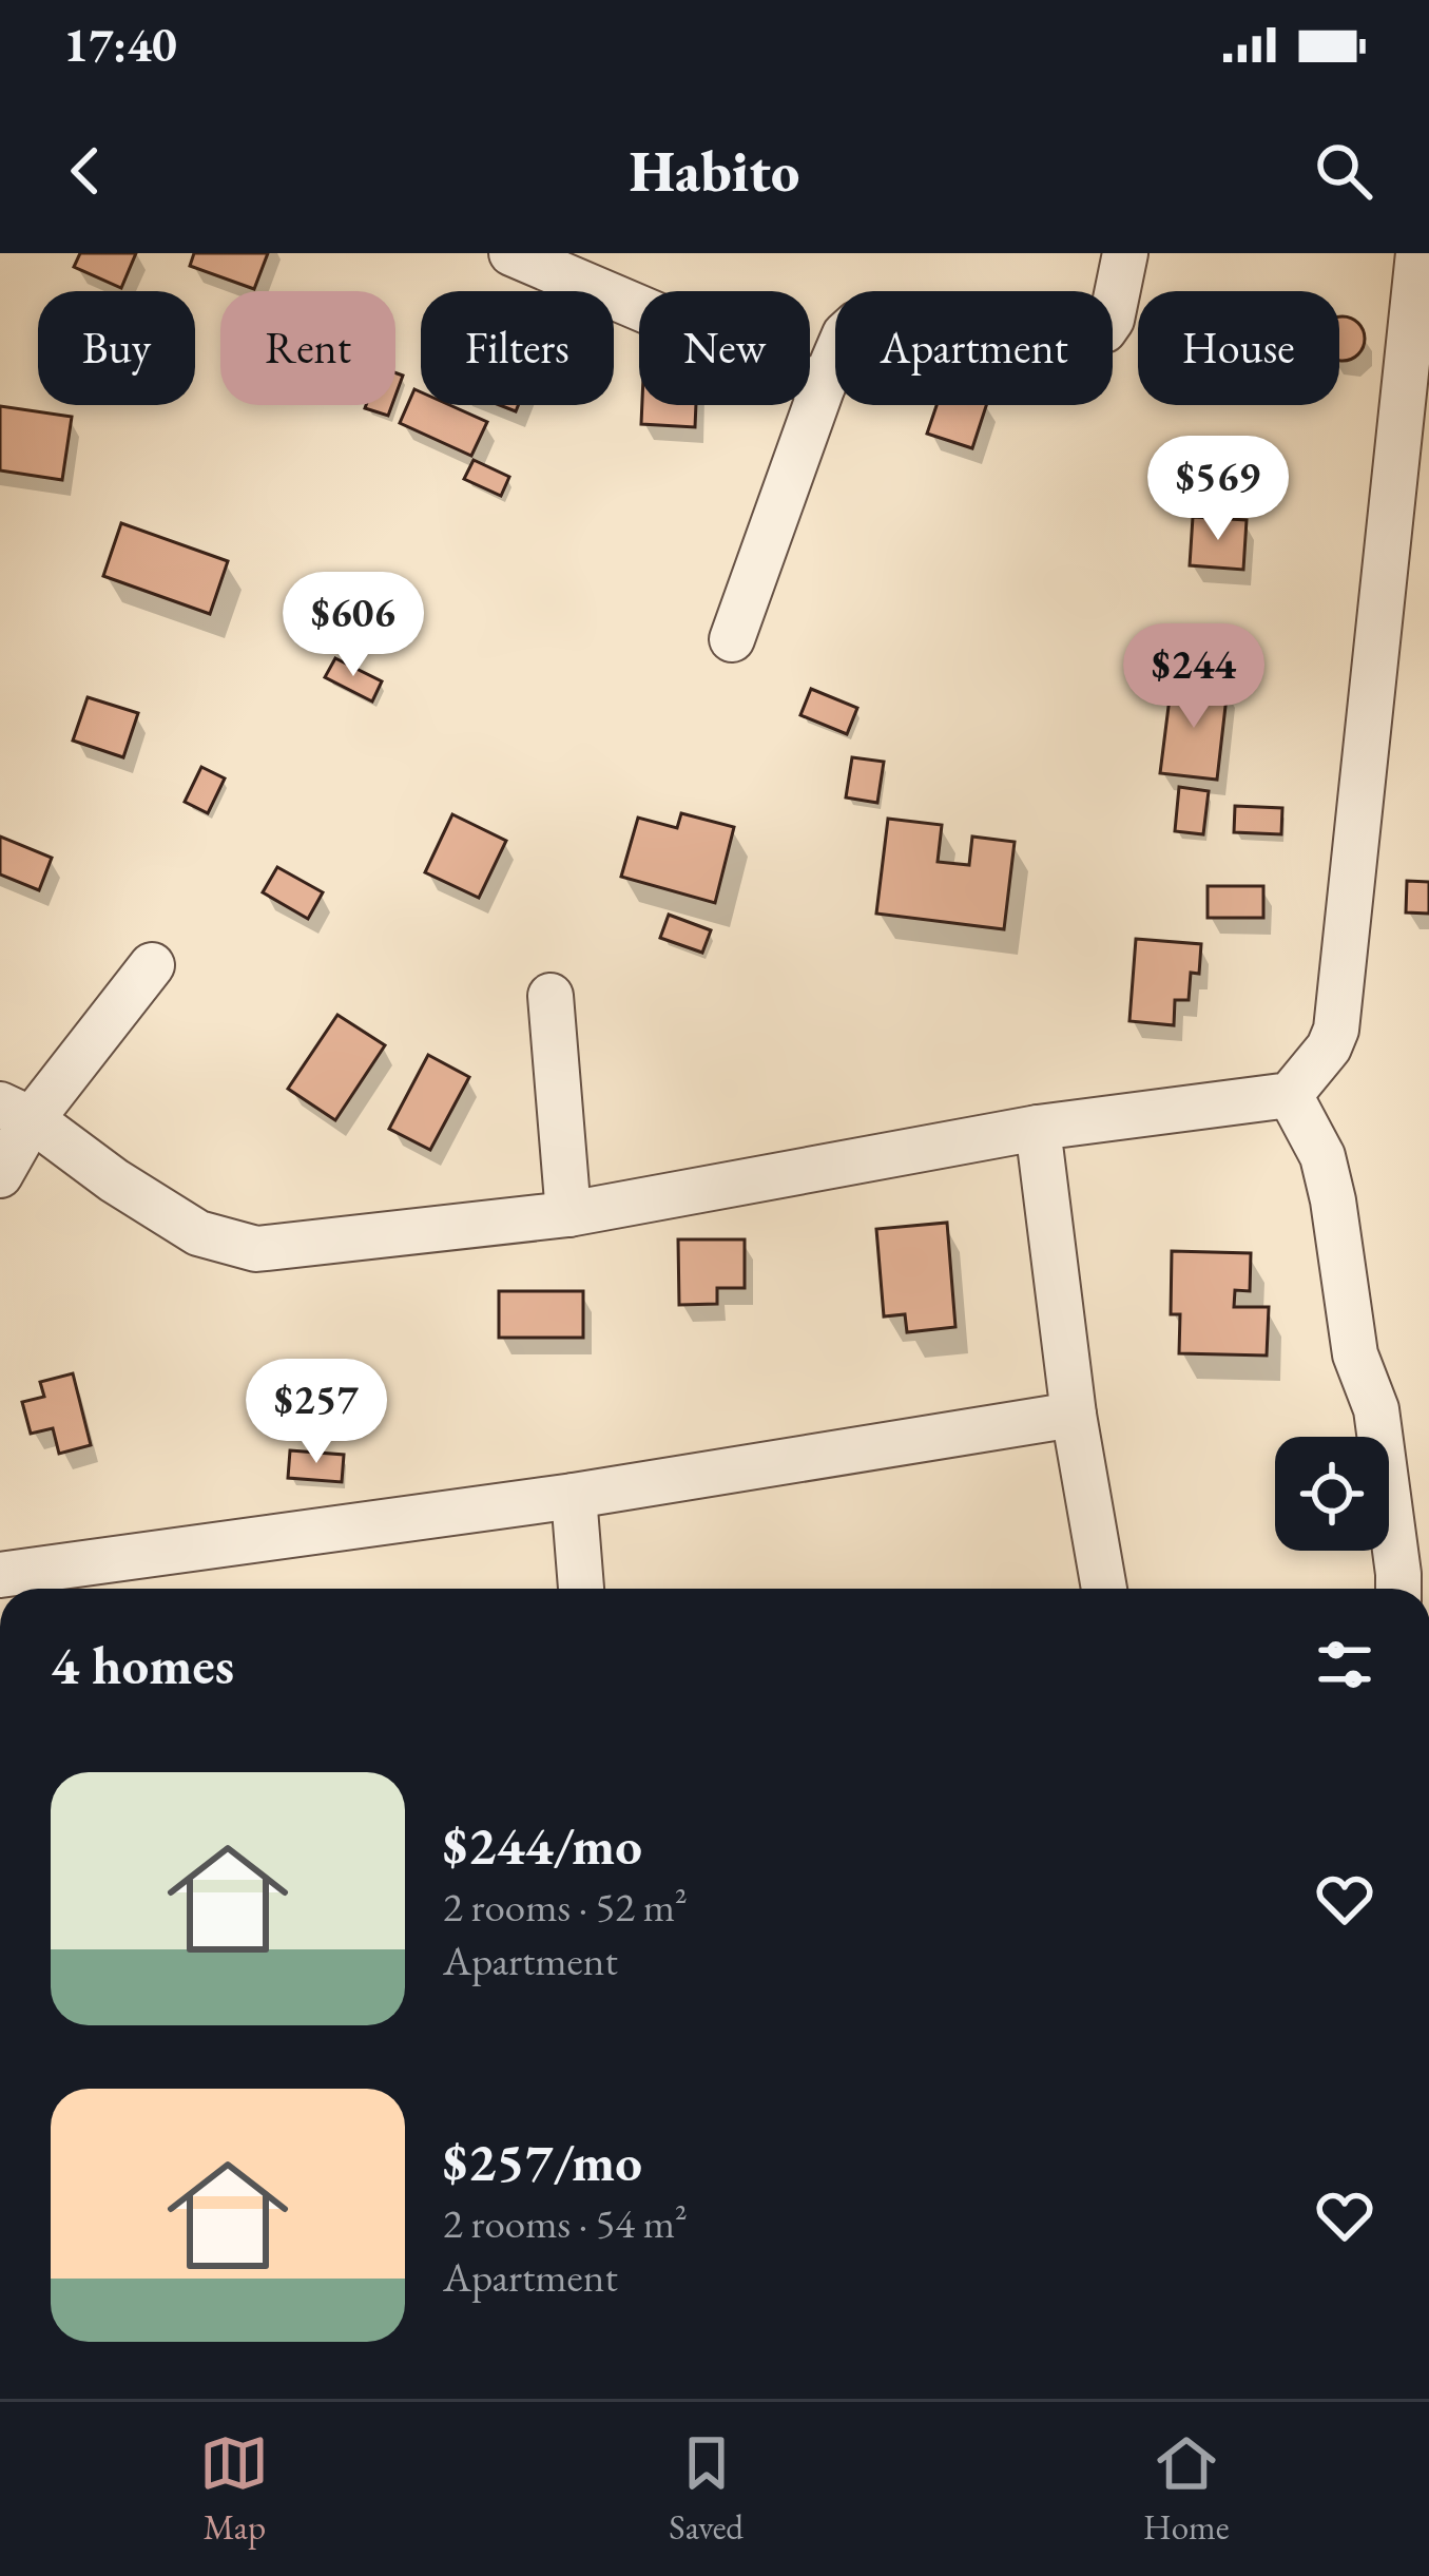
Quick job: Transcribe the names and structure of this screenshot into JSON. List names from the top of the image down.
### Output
{
  "page": {
    "status": "17:40",
    "header": "Habito",
    "chip": [
      "Buy",
      "Rent",
      "Filters",
      "New",
      "Apartment",
      "House"
    ],
    "price": [
      "$569",
      "$606",
      "$244",
      "$257"
    ],
    "heading": "4 homes",
    "list": [
      {
        "name": "$244/mo",
        "note": "2 rooms · 52 m² · Apartment"
      },
      {
        "name": "$257/mo",
        "note": "2 rooms · 54 m² · Apartment"
      }
    ],
    "tabs": ["Map", "Saved", "Home"]
  }
}
